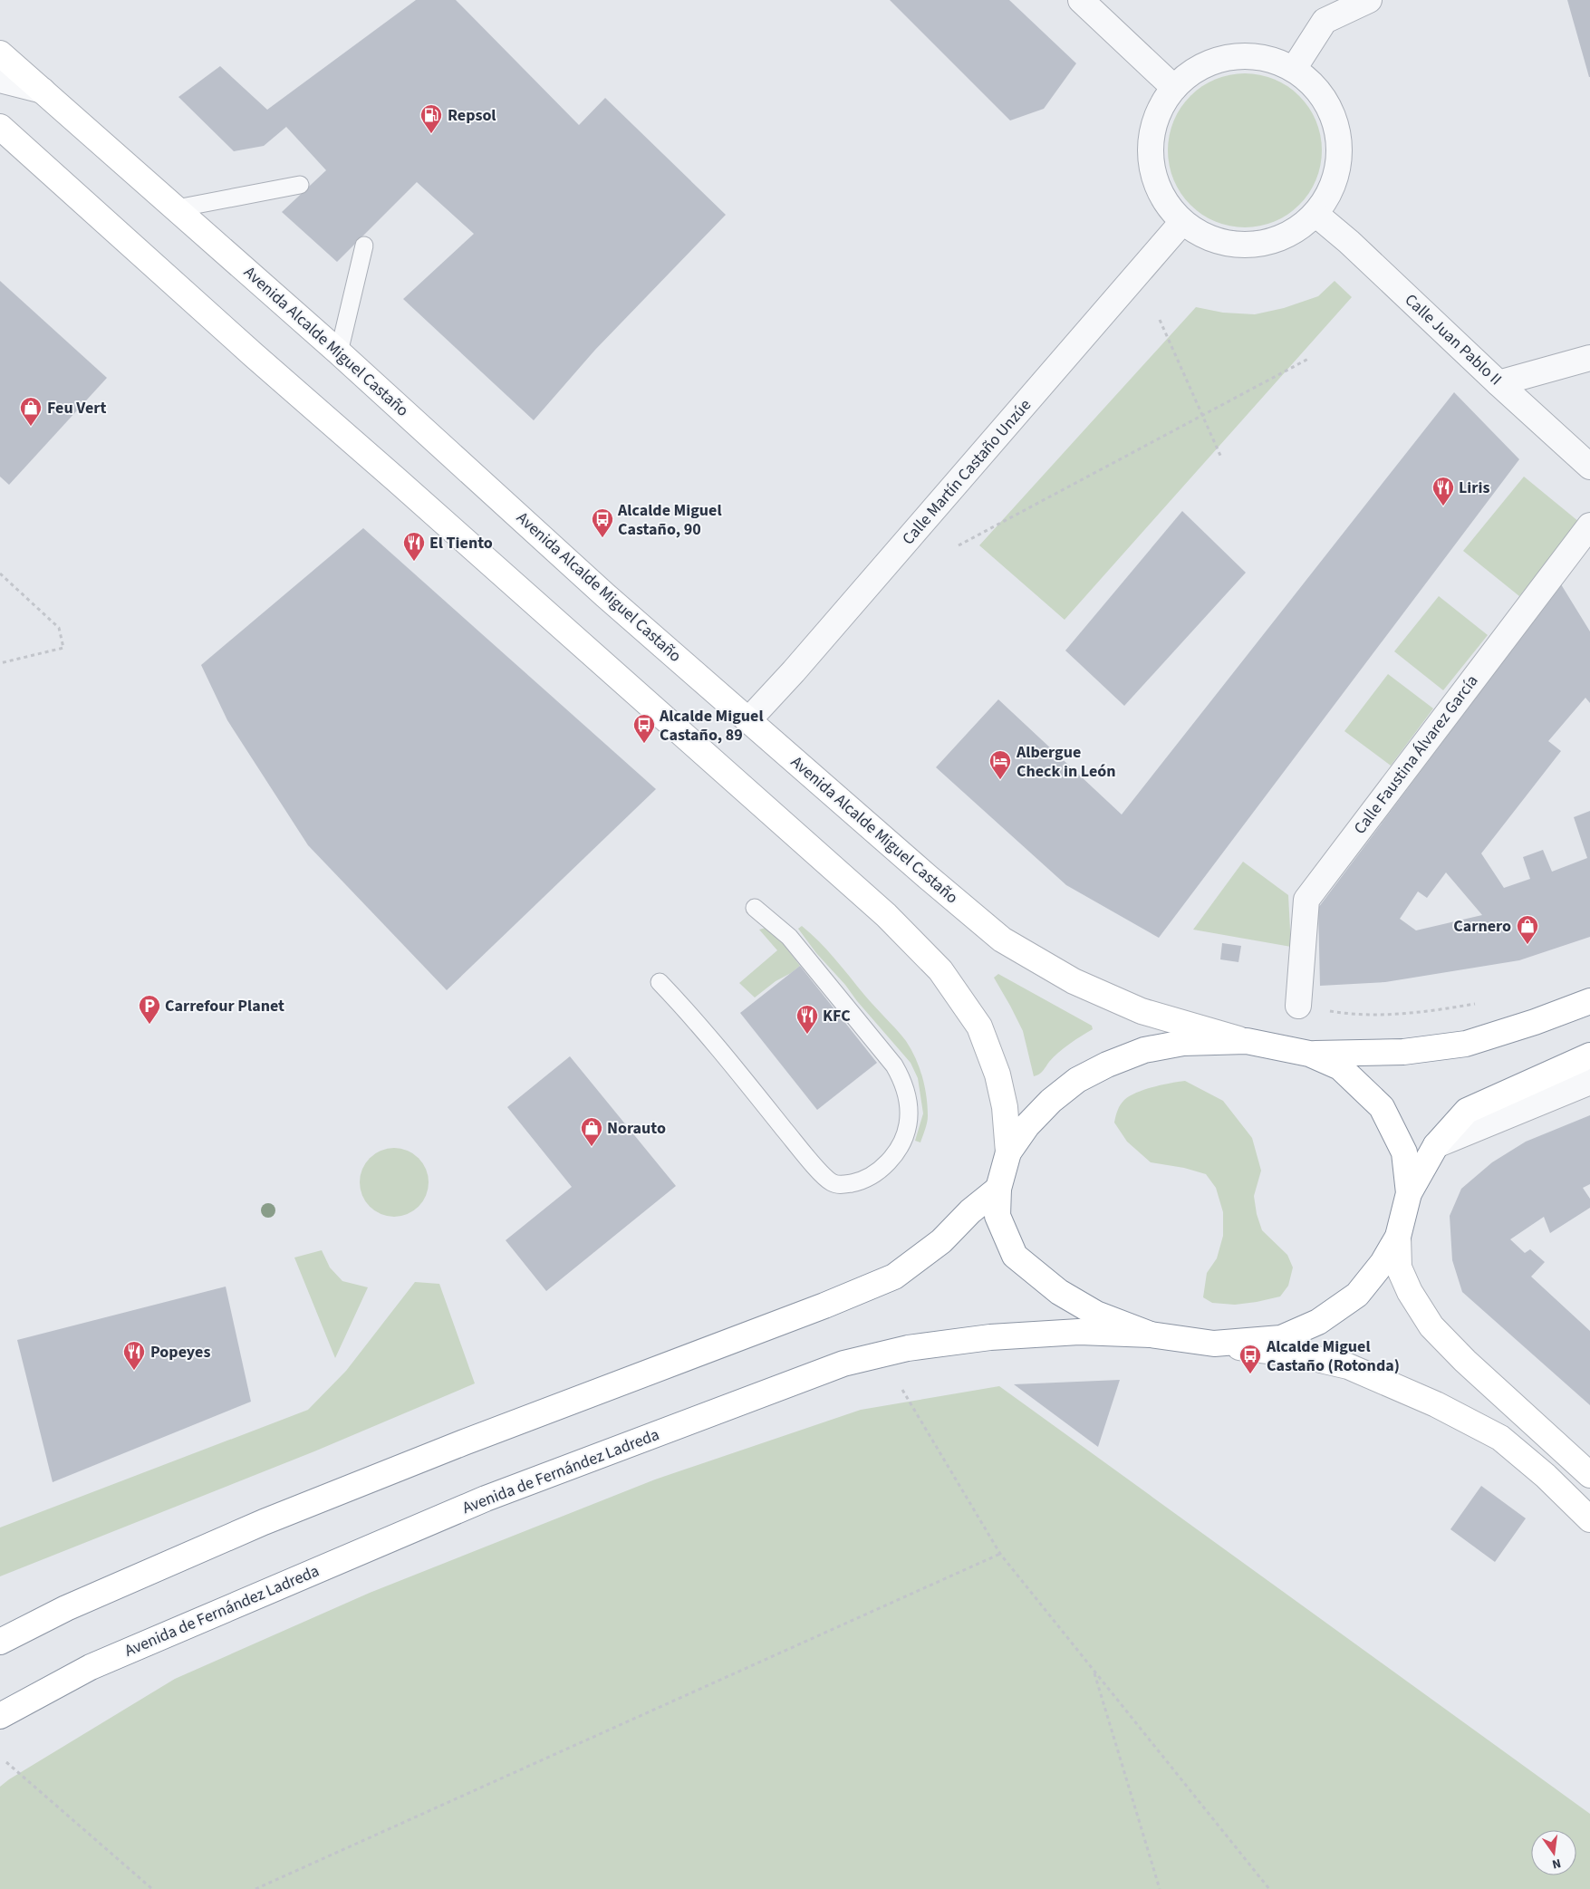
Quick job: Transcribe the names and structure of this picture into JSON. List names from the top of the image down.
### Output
{
  "streets": {
    "main road": ["Avenida Alcalde Miguel Castaño", "Avenida de Fernández Ladreda"],
    "street": ["Calle Juan Pablo II", "Calle Martín Castaño Unzúe", "Calle Faustina Álvarez García"]
  },
  "crossings": [
    ["Avenida Alcalde Miguel Castaño", "Calle Martín Castaño Unzúe"]
  ],
  "places": {
    "fuel station": ["Repsol"],
    "shop": ["Feu Vert", "Carnero", "Norauto"],
    "restaurant": [
      "Liris",
      "El Tiento",
      "KFC",
      "Popeyes"
    ],
    "bus stop": ["Alcalde Miguel Castaño, 90", "Alcalde Miguel Castaño, 89", "Alcalde Miguel Castaño (Rotonda)"],
    "hotel": ["Albergue Check in León"],
    "parking": ["Carrefour Planet"]
  },
  "north": "bottom"
}
